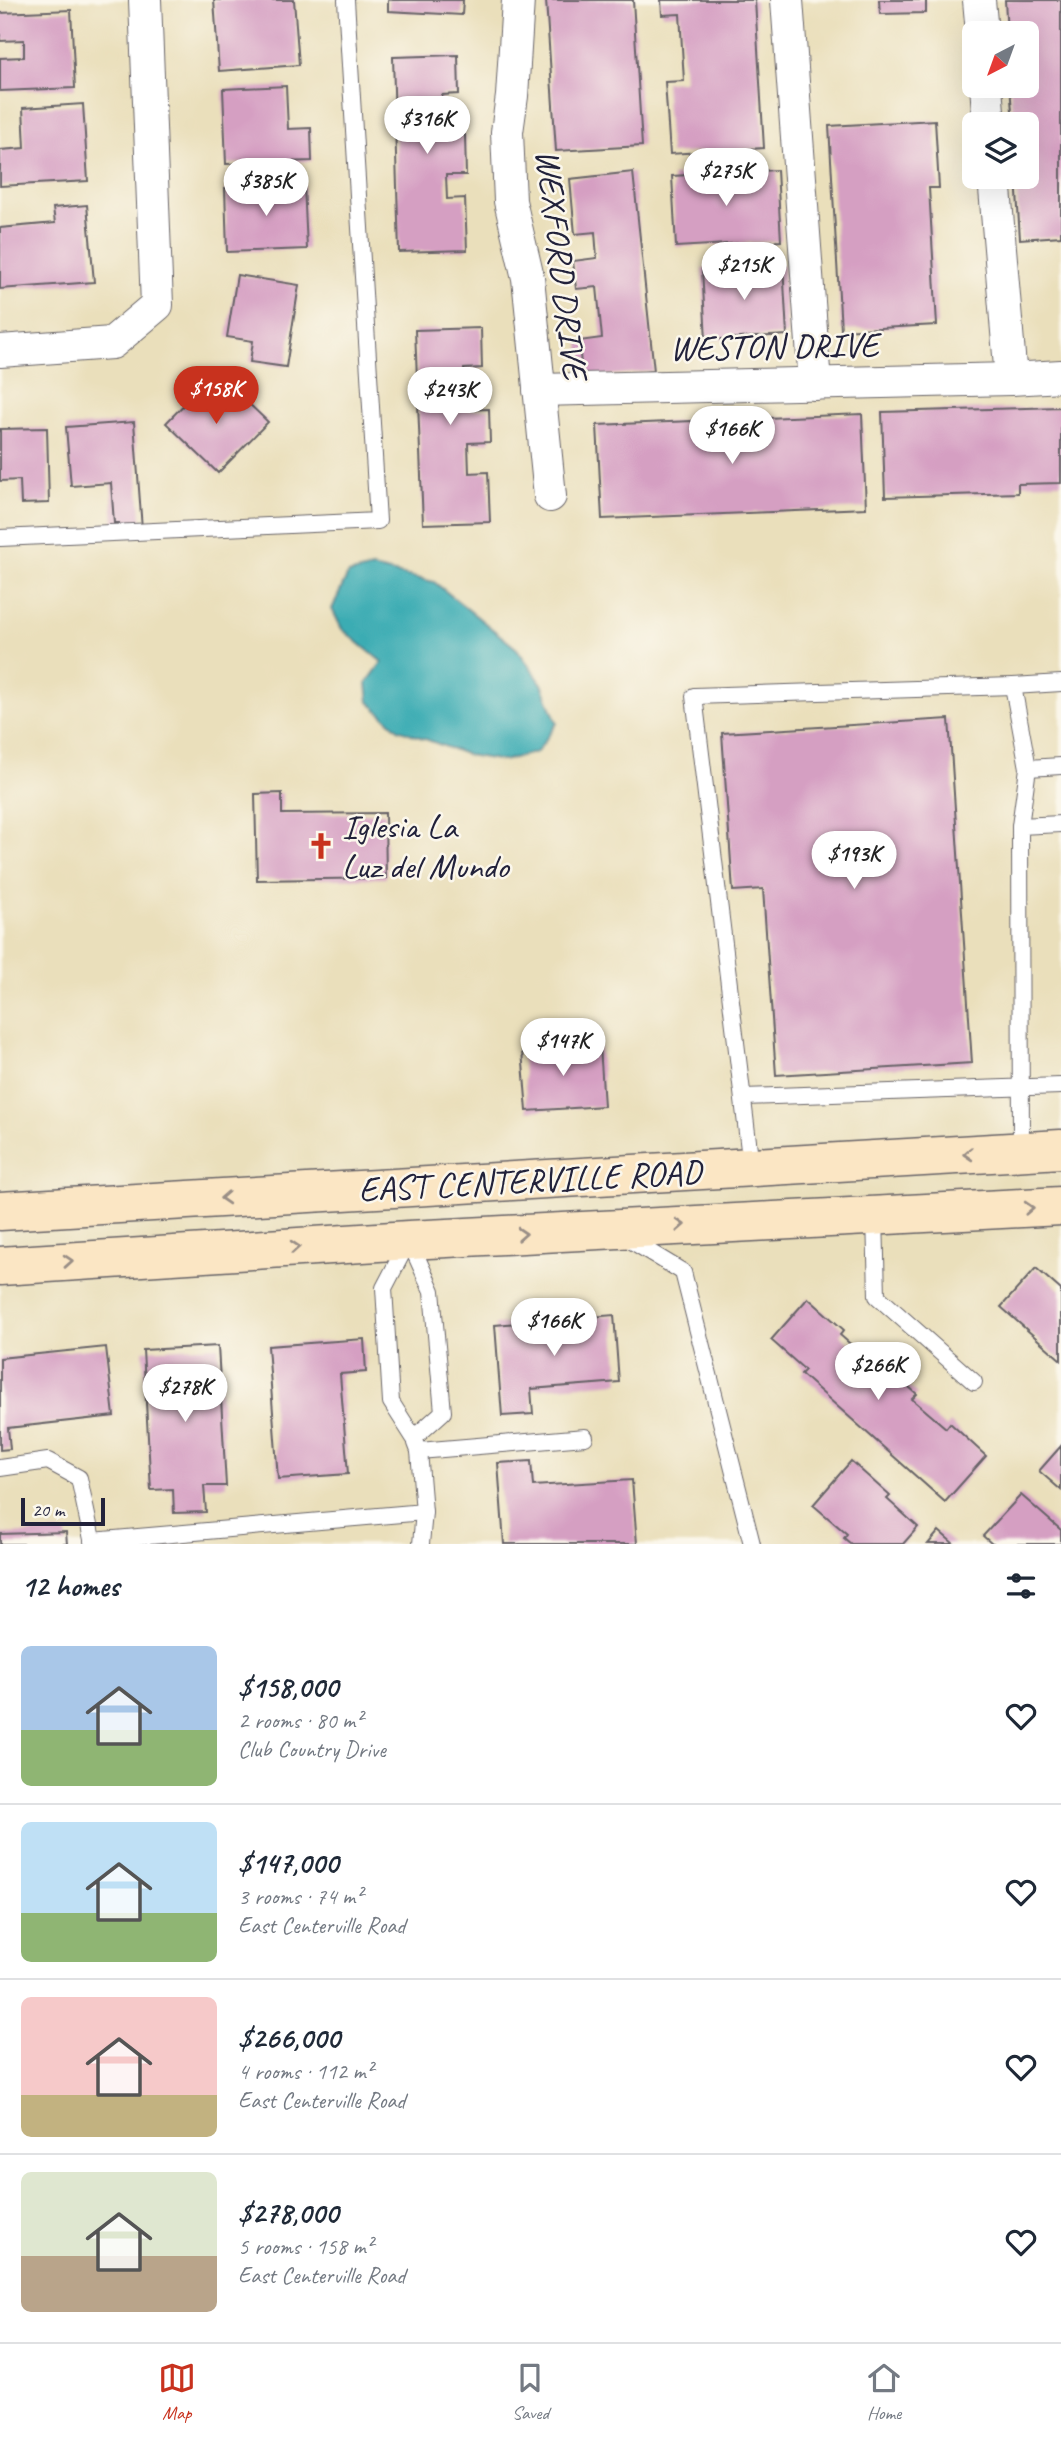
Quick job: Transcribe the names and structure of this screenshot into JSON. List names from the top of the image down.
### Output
{
  "streets": {
    "main road": ["EAST CENTERVILLE ROAD"],
    "street": ["WEXFORD DRIVE", "WESTON DRIVE"]
  },
  "crossings": [
    ["WEXFORD DRIVE", "WESTON DRIVE"]
  ],
  "places": {
    "church": ["Iglesia La Luz del Mundo"]
  },
  "scale_bar": "20 m",
  "north": "bottom left",
  "page": {
    "price": [
      "$316K",
      "$275K",
      "$385K",
      "$215K",
      "$158K",
      "$243K",
      "$166K",
      "$193K",
      "$147K",
      "$166K",
      "$266K",
      "$278K"
    ],
    "scale": "20 m",
    "heading": "12 homes",
    "list": [
      {
        "name": "$158,000",
        "note": "2 rooms · 80 m² · Club Country Drive"
      },
      {
        "name": "$147,000",
        "note": "3 rooms · 74 m² · East Centerville Road"
      },
      {
        "name": "$266,000",
        "note": "4 rooms · 112 m² · East Centerville Road"
      },
      {
        "name": "$278,000",
        "note": "5 rooms · 158 m² · East Centerville Road"
      }
    ],
    "tabs": ["Map", "Saved", "Home"]
  }
}
